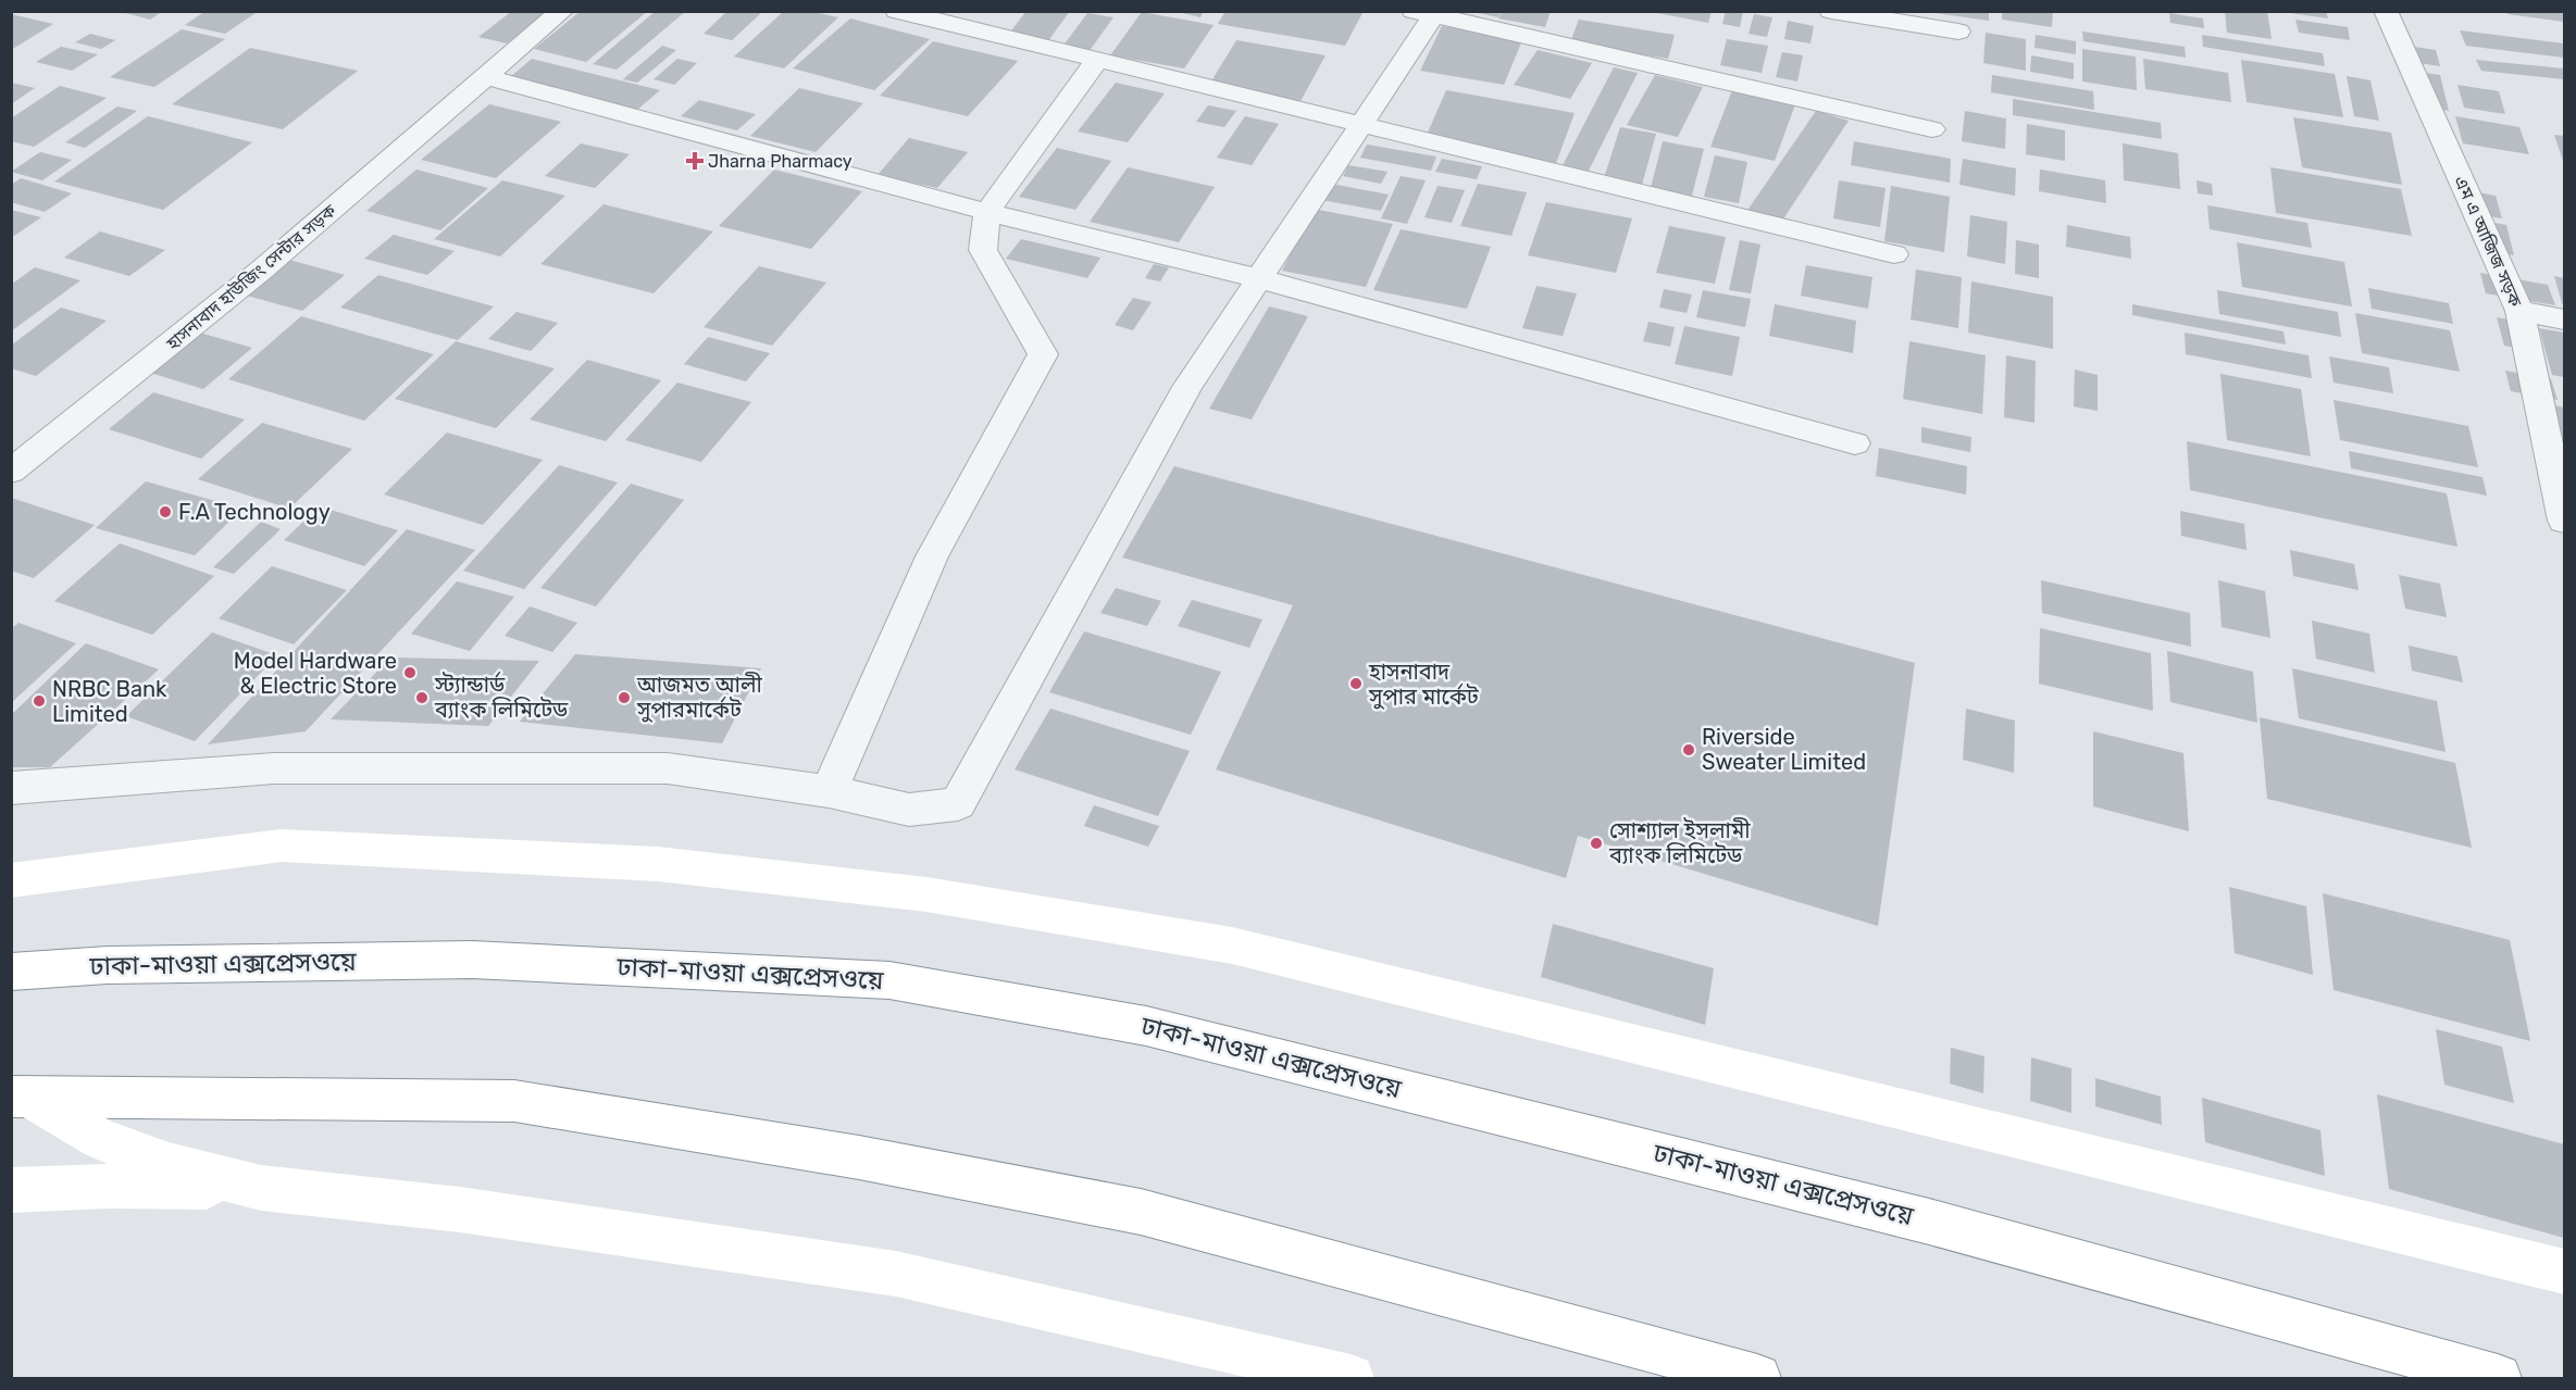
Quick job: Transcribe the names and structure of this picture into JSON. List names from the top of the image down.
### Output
{
  "streets": {
    "main road": ["ঢাকা-মাওয়া এক্সপ্রেসওয়ে"],
    "street": ["এম এ আজিজ সড়ক", "হাসনাবাদ হাউজিং সেন্টার সড়ক"]
  },
  "places": {
    "health": ["Jharna Pharmacy"],
    "other": [
      "F.A Technology",
      "Model Hardware & Electric Store",
      "হাসনাবাদ সুপার মার্কেট",
      "স্ট্যান্ডার্ড ব্যাংক লিমিটেড",
      "আজমত আলী সুপারমার্কেট",
      "NRBC Bank Limited",
      "Riverside Sweater Limited",
      "সোশ্যাল ইসলামী ব্যাংক লিমিটেড"
    ]
  }
}
